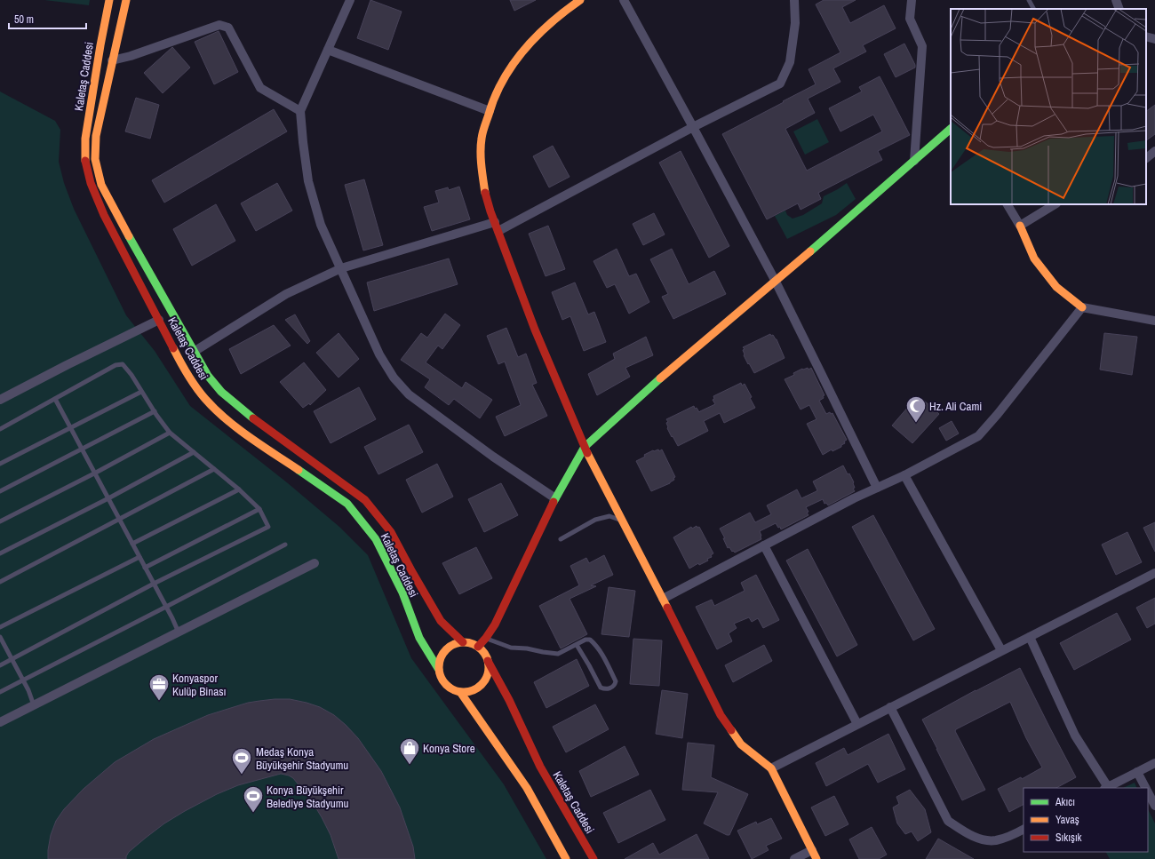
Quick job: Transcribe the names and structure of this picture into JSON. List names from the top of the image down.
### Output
{
  "streets": {
    "main road": ["Kaletaş Caddesi"]
  },
  "places": {
    "mosque": ["Hz. Ali Cami"],
    "office": ["Konyaspor Kulüp Binası"],
    "shop": ["Konya Store"],
    "sports": ["Medaş Konya Büyükşehir Stadyumu", "Konya Büyükşehir Belediye Stadyumu"]
  },
  "legend": ["Akıcı", "Yavaş", "Sıkışık"],
  "scale_bar": "50 m"
}
